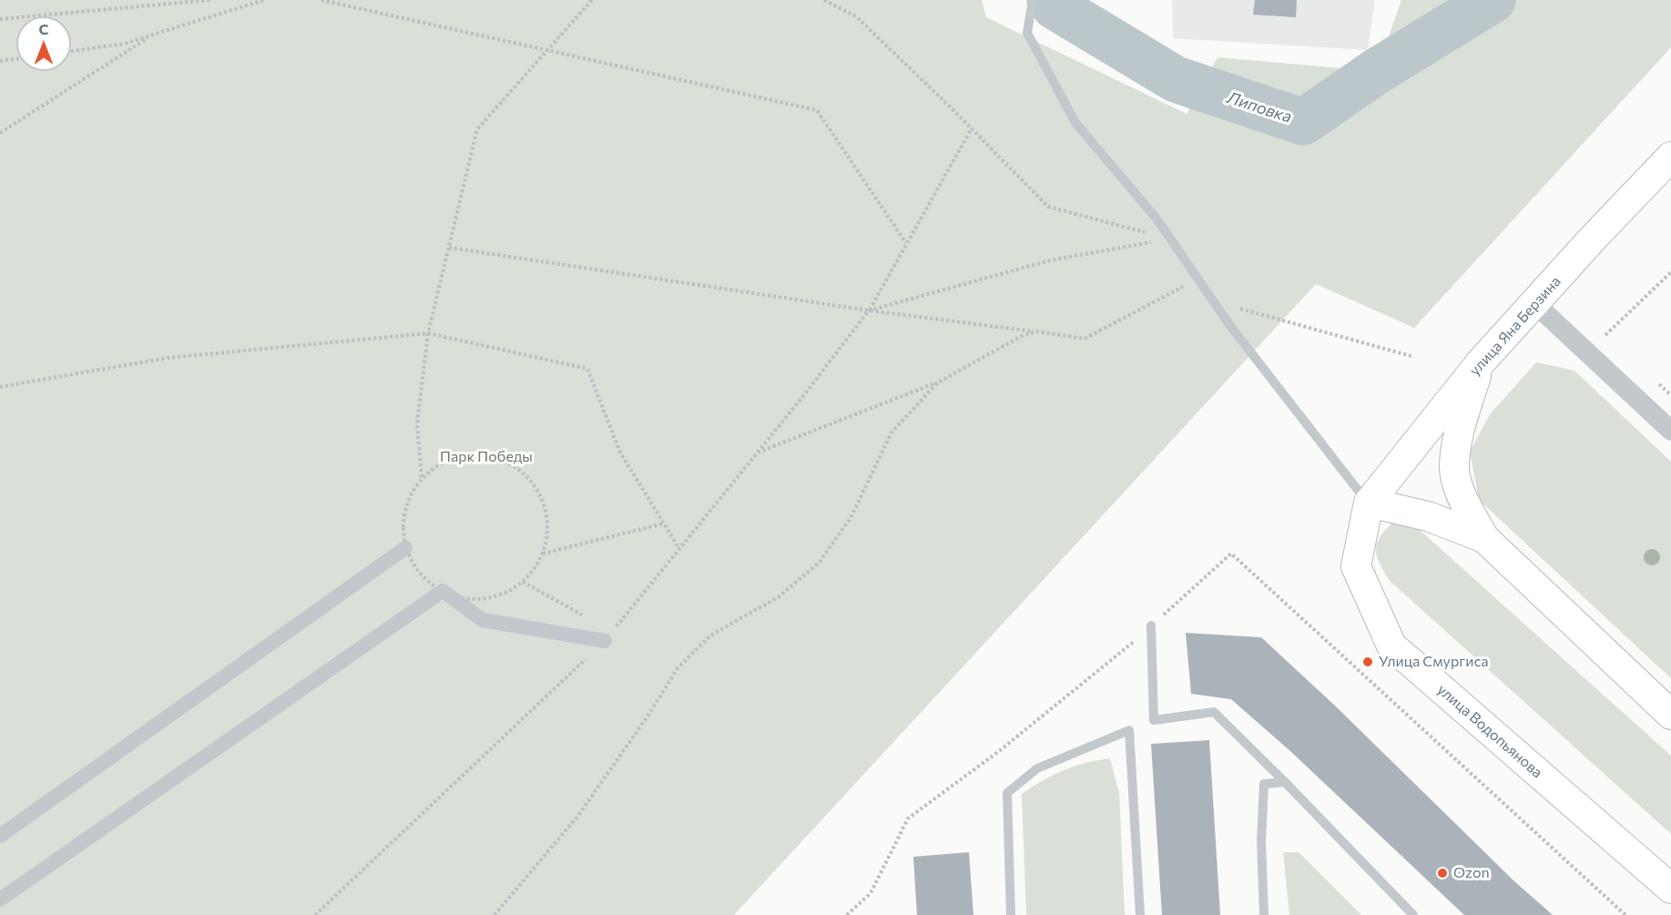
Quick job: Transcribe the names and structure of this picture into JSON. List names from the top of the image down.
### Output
{
  "streets": {
    "main road": ["улица Яна Берзина", "улица Водопьянова"]
  },
  "crossings": [
    ["улица Яна Берзина", "улица Водопьянова"]
  ],
  "water": ["Липовка"],
  "parks": ["Парк Победы"],
  "places": ["Улица Смургиса", "Ozon"],
  "north": "top"
}
